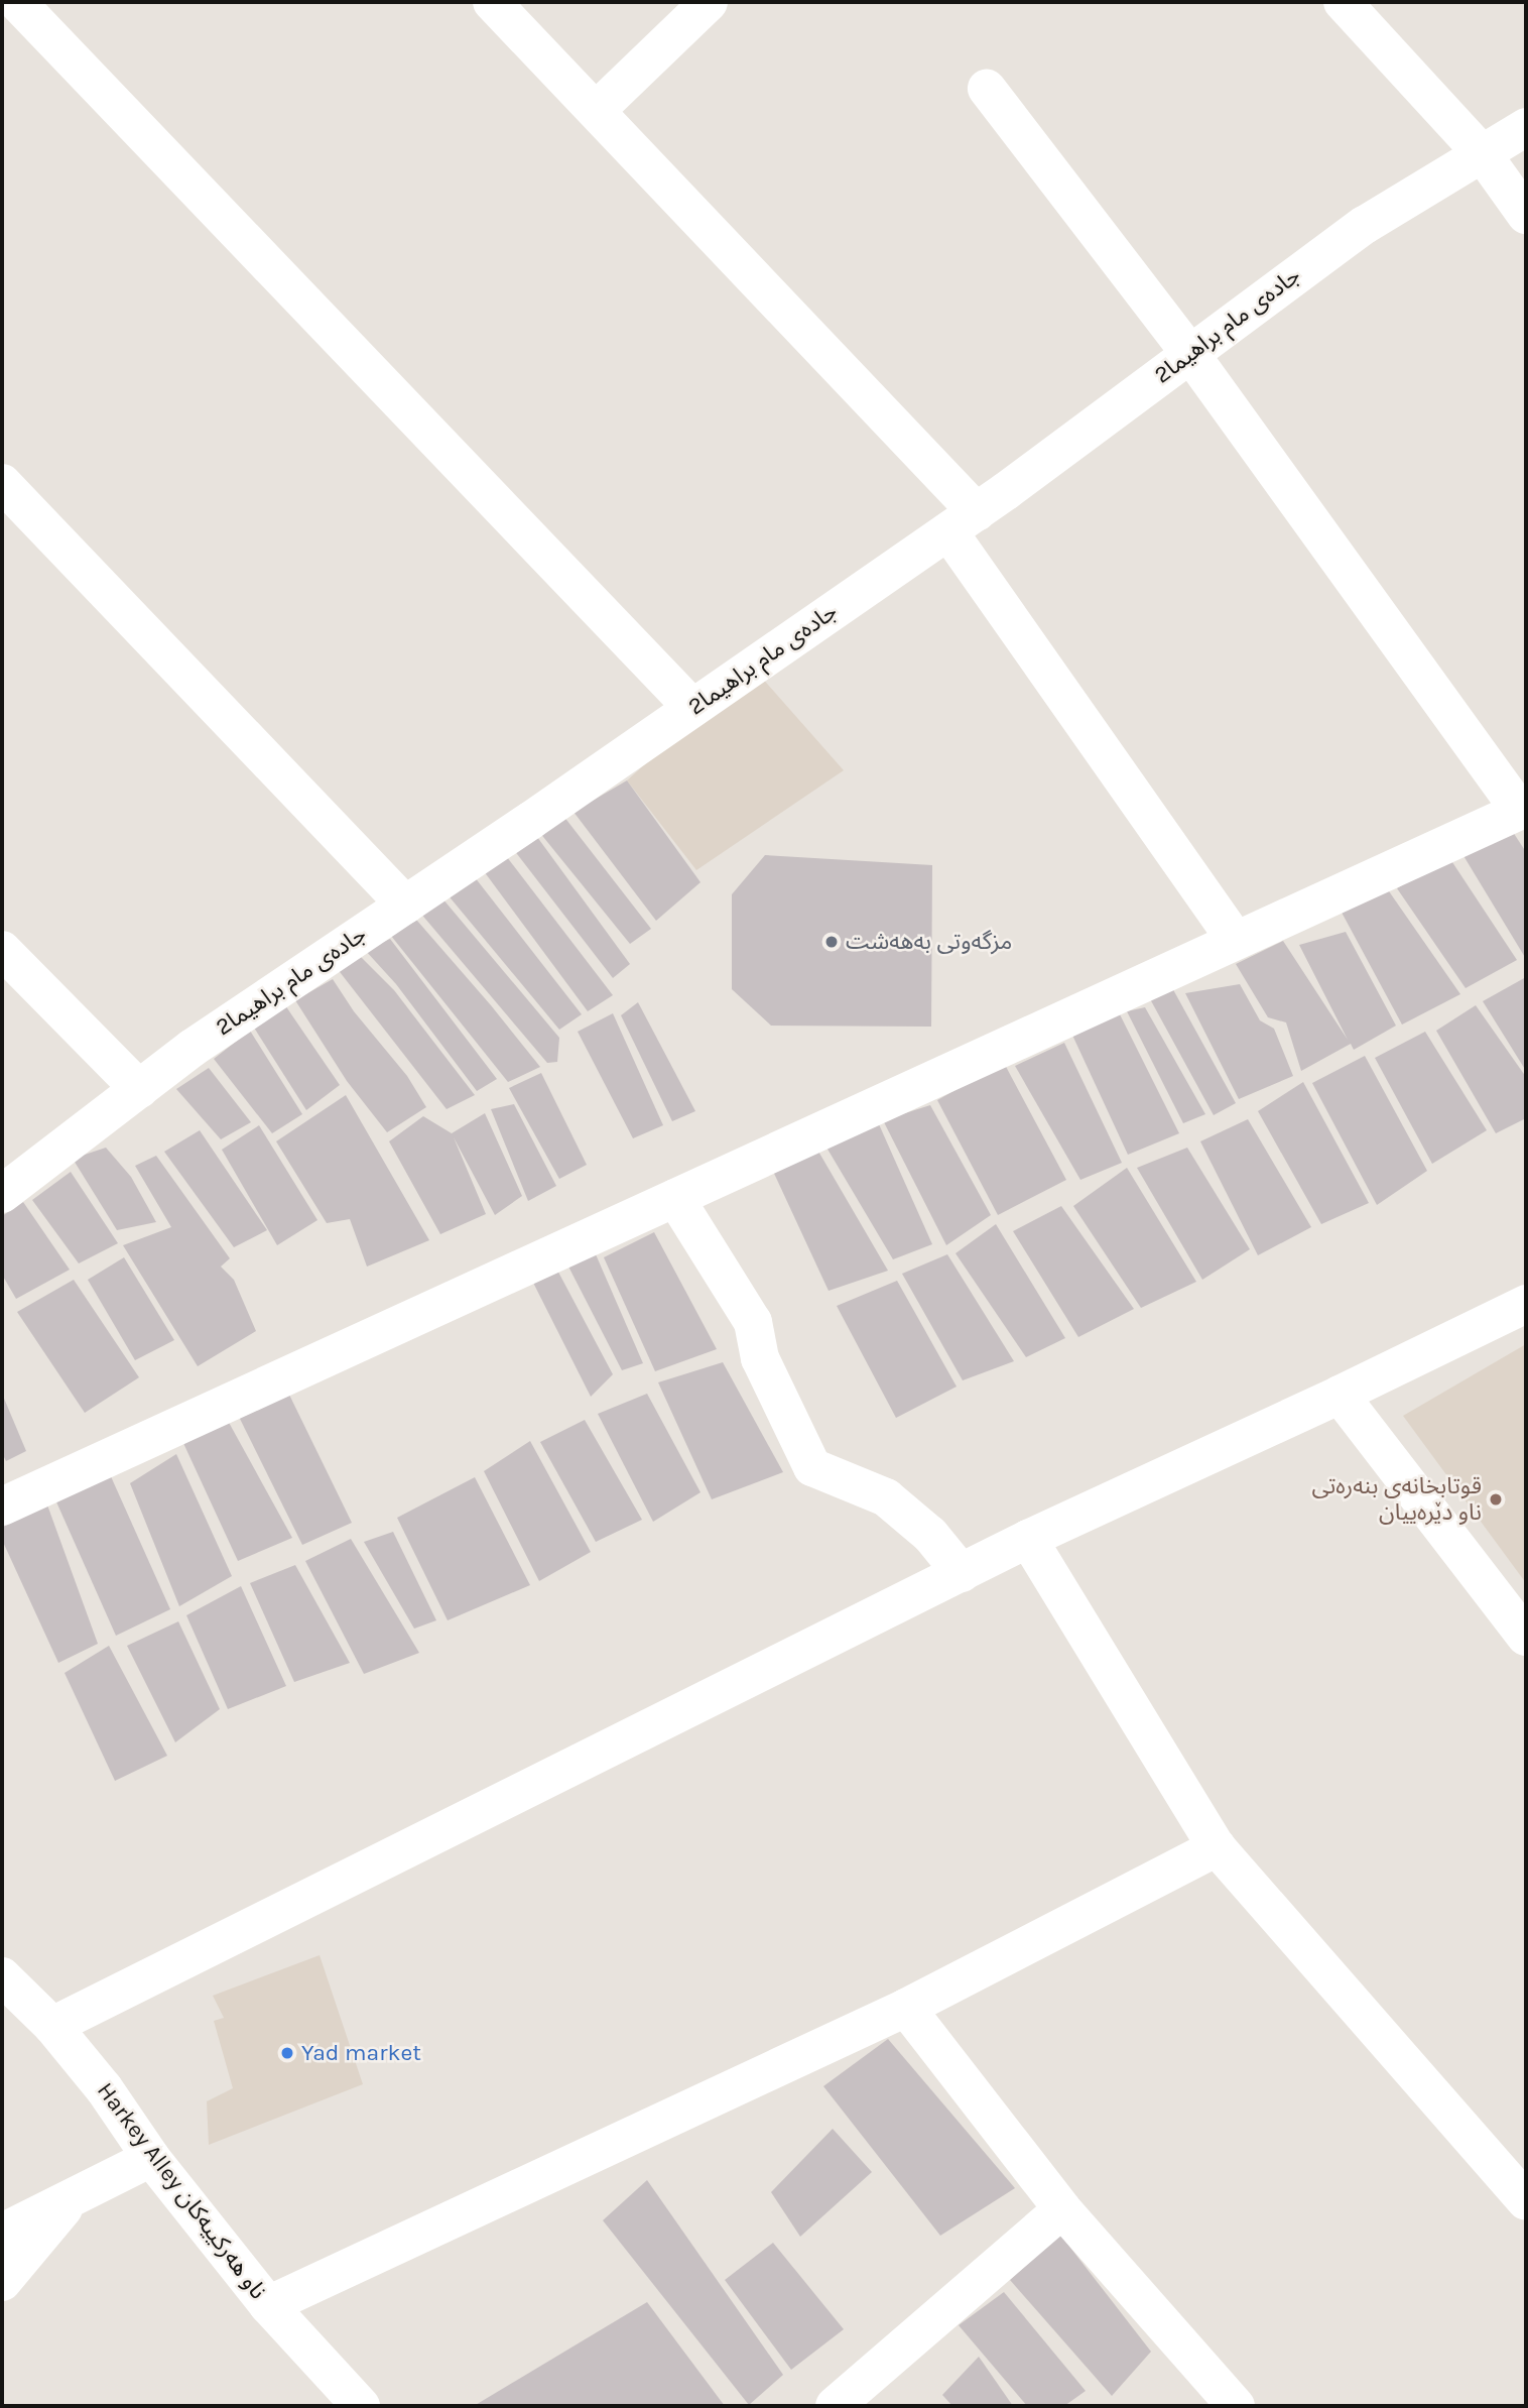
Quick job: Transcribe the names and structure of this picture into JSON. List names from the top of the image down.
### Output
{
  "streets": {
    "street": ["جادەی مام براهیما2", "Harkey Alley ناو هەركييەكان"]
  },
  "places": ["مزگەوتی بەهەشت", "قوتابخانەى بنەرەتى ناو دێرەييان", "Yad market"]
}
